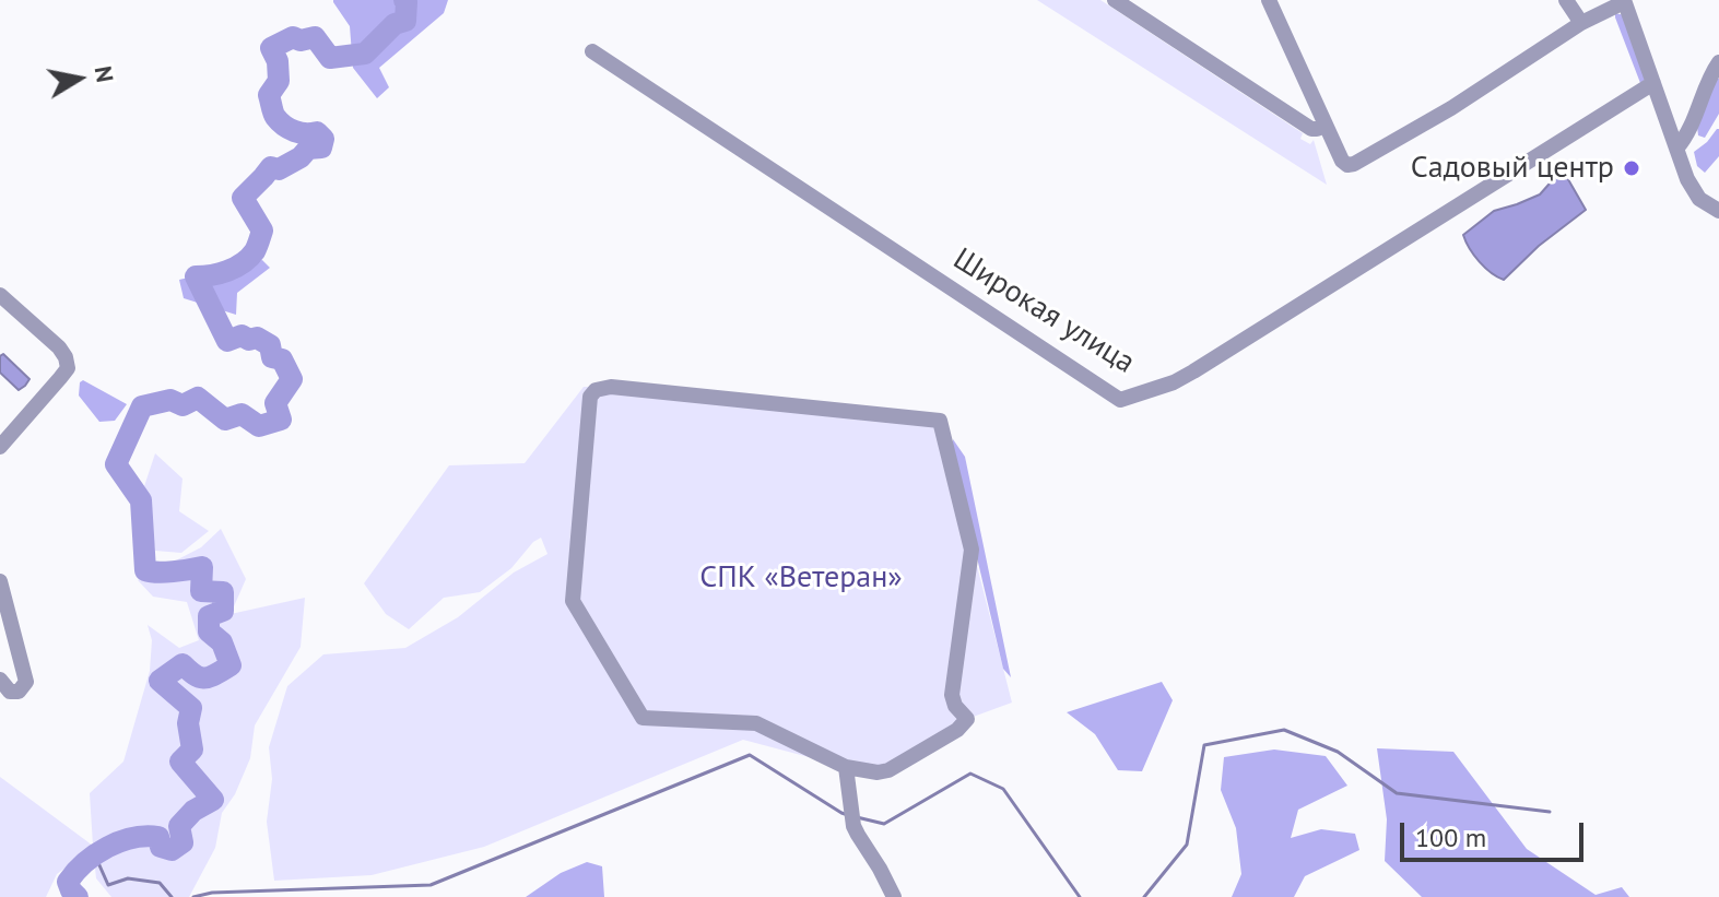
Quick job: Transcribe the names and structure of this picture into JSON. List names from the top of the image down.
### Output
{
  "streets": {
    "street": ["Широкая улица"]
  },
  "parks": ["СПК «Ветеран»"],
  "places": ["Садовый центр"],
  "scale_bar": "100 m",
  "north": "right"
}
